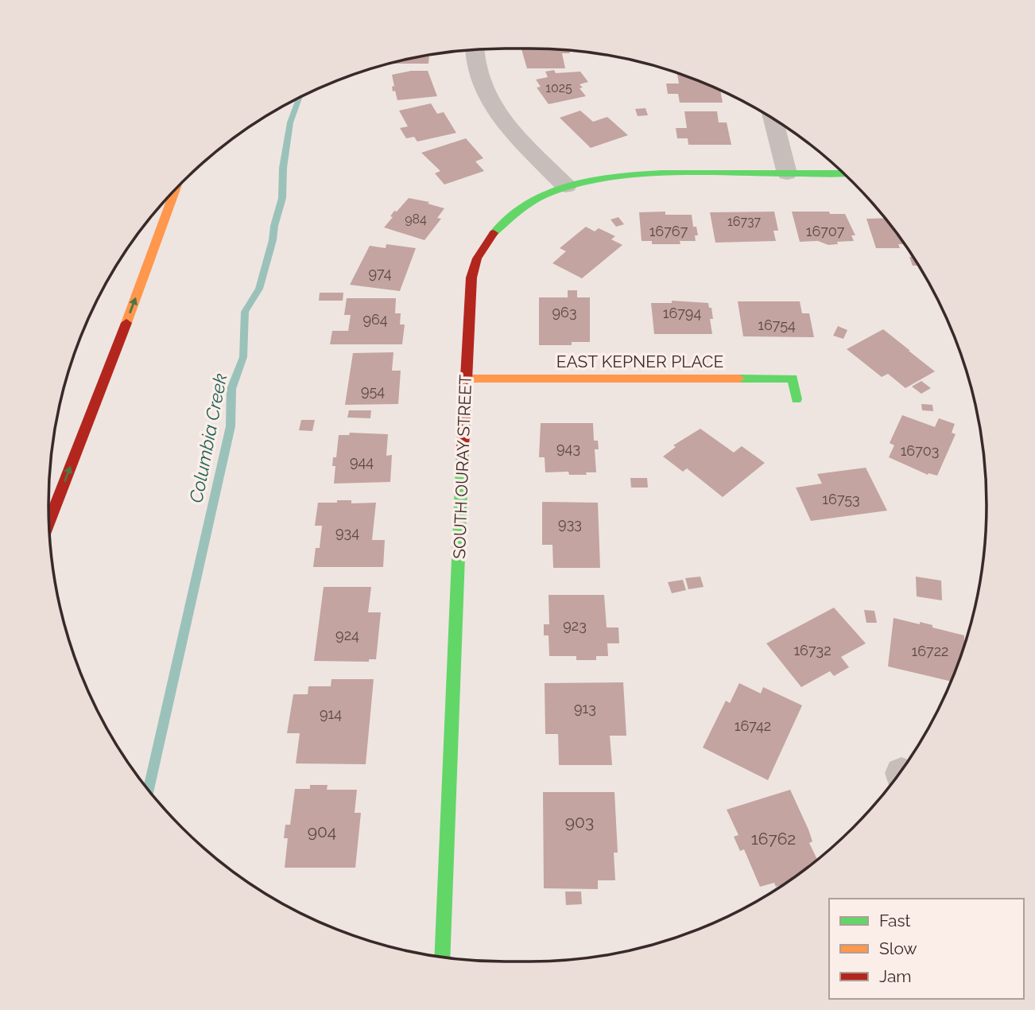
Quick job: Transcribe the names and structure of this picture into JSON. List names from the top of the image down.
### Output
{
  "streets": {
    "street": ["EAST KEPNER PLACE", "SOUTH OURAY STREET"]
  },
  "crossings": [
    ["EAST KEPNER PLACE", "SOUTH OURAY STREET"]
  ],
  "water": ["Columbia Creek"],
  "house_numbers": [
    "1025",
    "984",
    "16737",
    "16767",
    "16707",
    "974",
    "963",
    "16794",
    "964",
    "16754",
    "954",
    "943",
    "16703",
    "944",
    "16753",
    "933",
    "934",
    "923",
    "924",
    "16732",
    "16722",
    "913",
    "914",
    "16742",
    "903",
    "904",
    "16762"
  ],
  "legend": ["Fast", "Slow", "Jam"]
}
